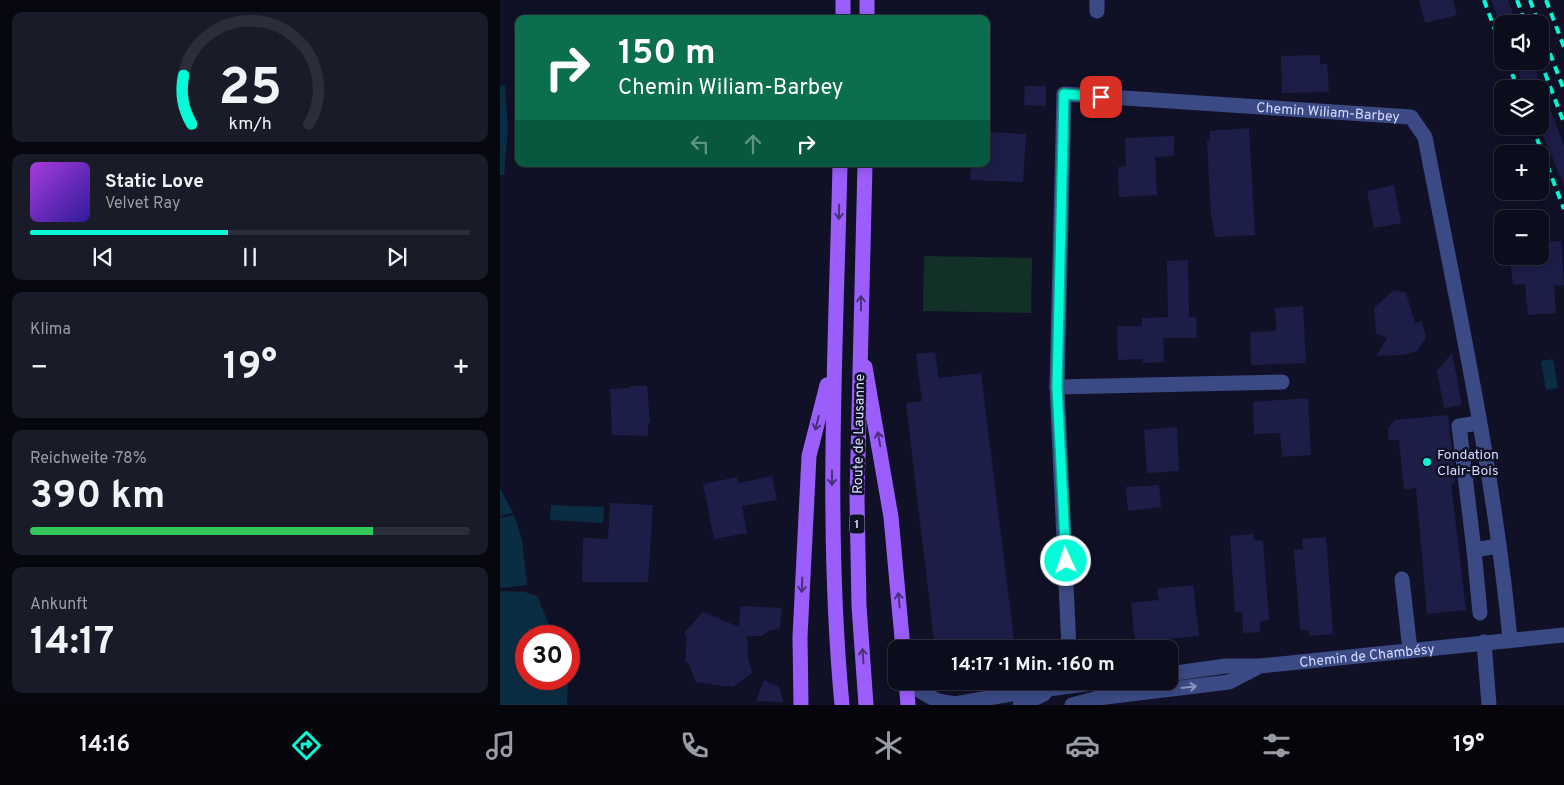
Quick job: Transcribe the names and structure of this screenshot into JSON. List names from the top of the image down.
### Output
{
  "streets": {
    "main road": ["Route de Lausanne", "1"],
    "street": ["Chemin Wiliam-Barbey", "Chemin de Chambésy"]
  },
  "crossings": [
    ["Chemin Wiliam-Barbey", "Chemin de Chambésy"]
  ],
  "places": ["Fondation Clair-Bois"],
  "page": {
    "map_buttons": ["+", "−"],
    "turn": ["150 m", "Chemin Wiliam-Barbey"],
    "song": ["Static Love", "Velvet Ray"],
    "tile": [
      "Klima",
      ["Reichweite · 78%", "390 km"],
      ["Ankunft", "14:17"]
    ],
    "heat": ["−", "19°", "+"],
    "limit": "30",
    "trip": "14:17 · 1 Min. · 160 m",
    "tabs": ["14:16", "19°"],
    "gauge": ["25", "km/h"]
  }
}
